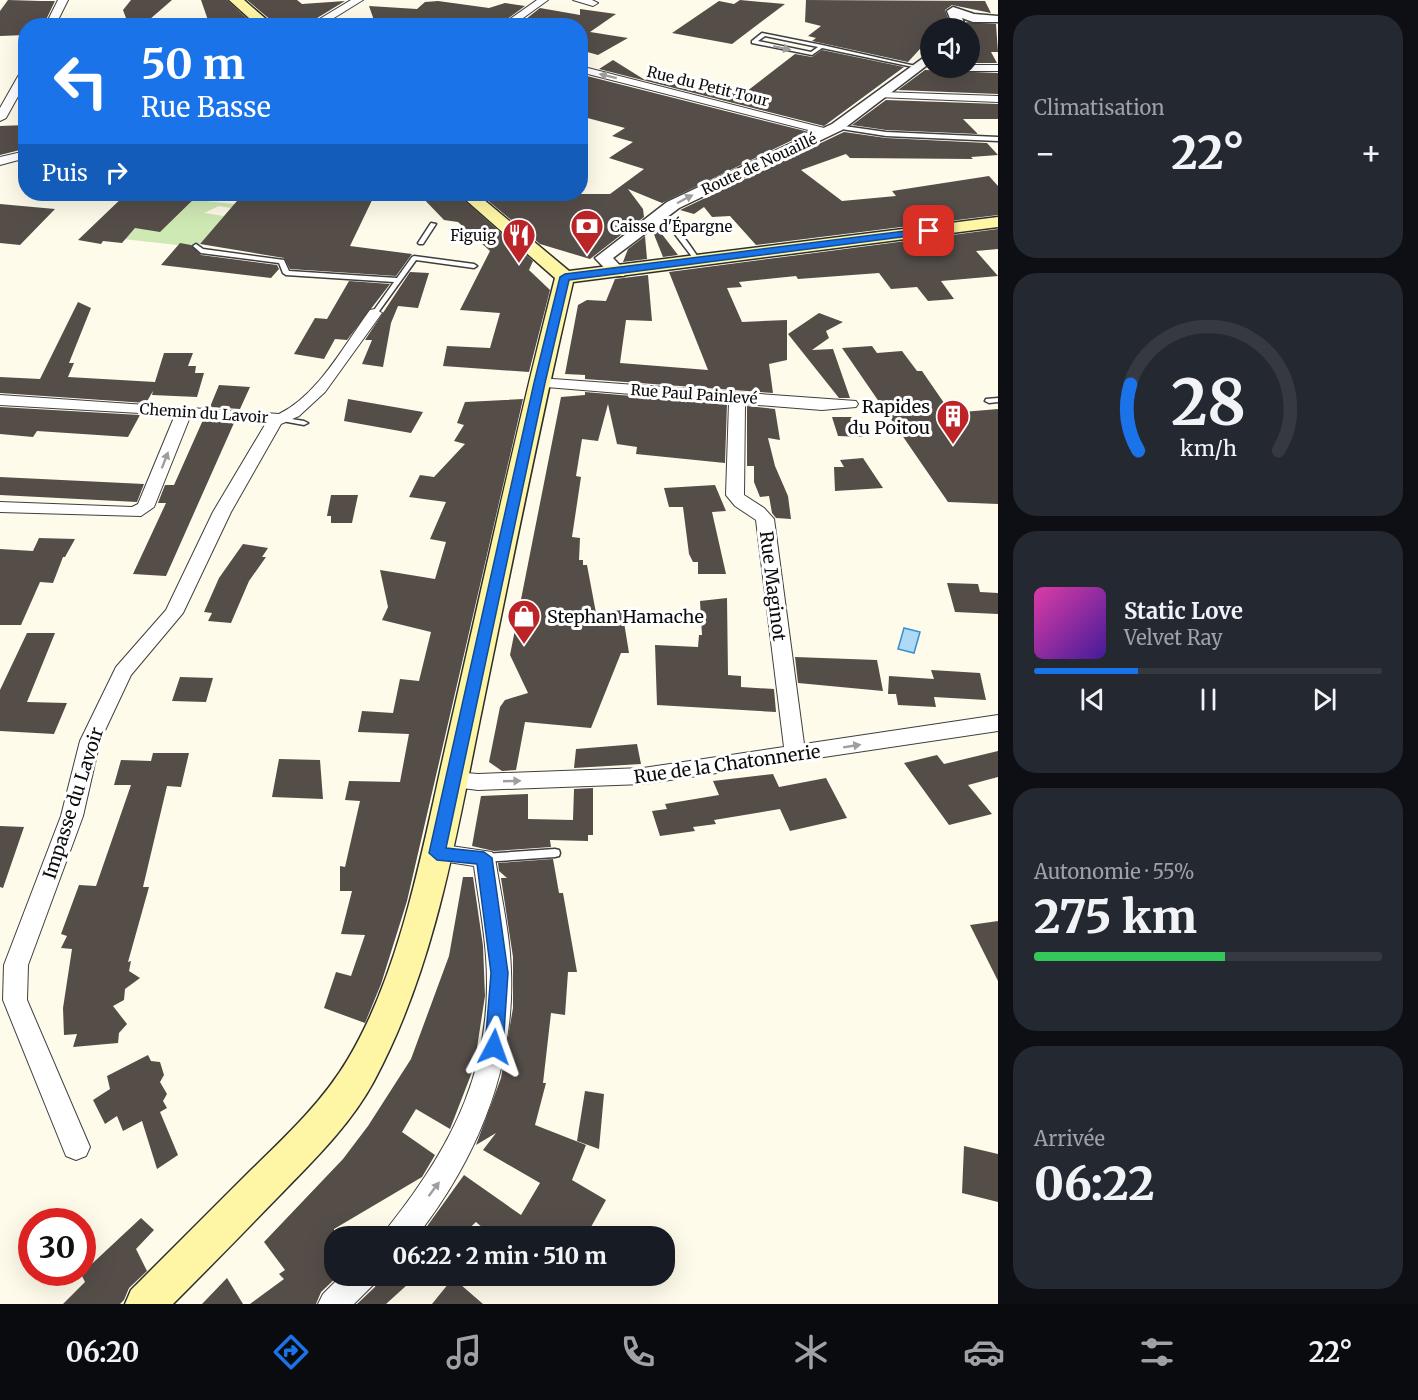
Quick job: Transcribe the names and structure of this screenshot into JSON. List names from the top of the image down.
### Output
{
  "streets": {
    "street": [
      "Rue du Petit Tour",
      "Route de Nouaillé",
      "Rue Paul Painlevé",
      "Chemin du Lavoir",
      "Rue Maginot",
      "Rue de la Chatonnerie",
      "Impasse du Lavoir"
    ]
  },
  "crossings": [
    ["Rue du Petit Tour", "Route de Nouaillé"],
    ["Rue Paul Painlevé", "Rue Maginot"],
    ["Chemin du Lavoir", "Impasse du Lavoir"],
    ["Rue Maginot", "Rue de la Chatonnerie"]
  ],
  "one_way": ["Rue du Petit Tour", "Route de Nouaillé", "Rue de la Chatonnerie"],
  "places": {
    "bank": ["Caisse d'Épargne"],
    "restaurant": ["Figuig"],
    "building": ["Rapides du Poitou"],
    "shop": ["Stephan Hamache"]
  },
  "page": {
    "tile": [
      "Climatisation",
      ["Autonomie · 55%", "275 km"],
      ["Arrivée", "06:22"]
    ],
    "turn": ["50 m", "Rue Basse"],
    "heat": ["−", "22°", "+"],
    "then": "Puis",
    "song": ["Static Love", "Velvet Ray"],
    "limit": "30",
    "trip": "06:22 · 2 min · 510 m",
    "tabs": ["06:20", "22°"],
    "gauge": ["28", "km/h"]
  }
}
